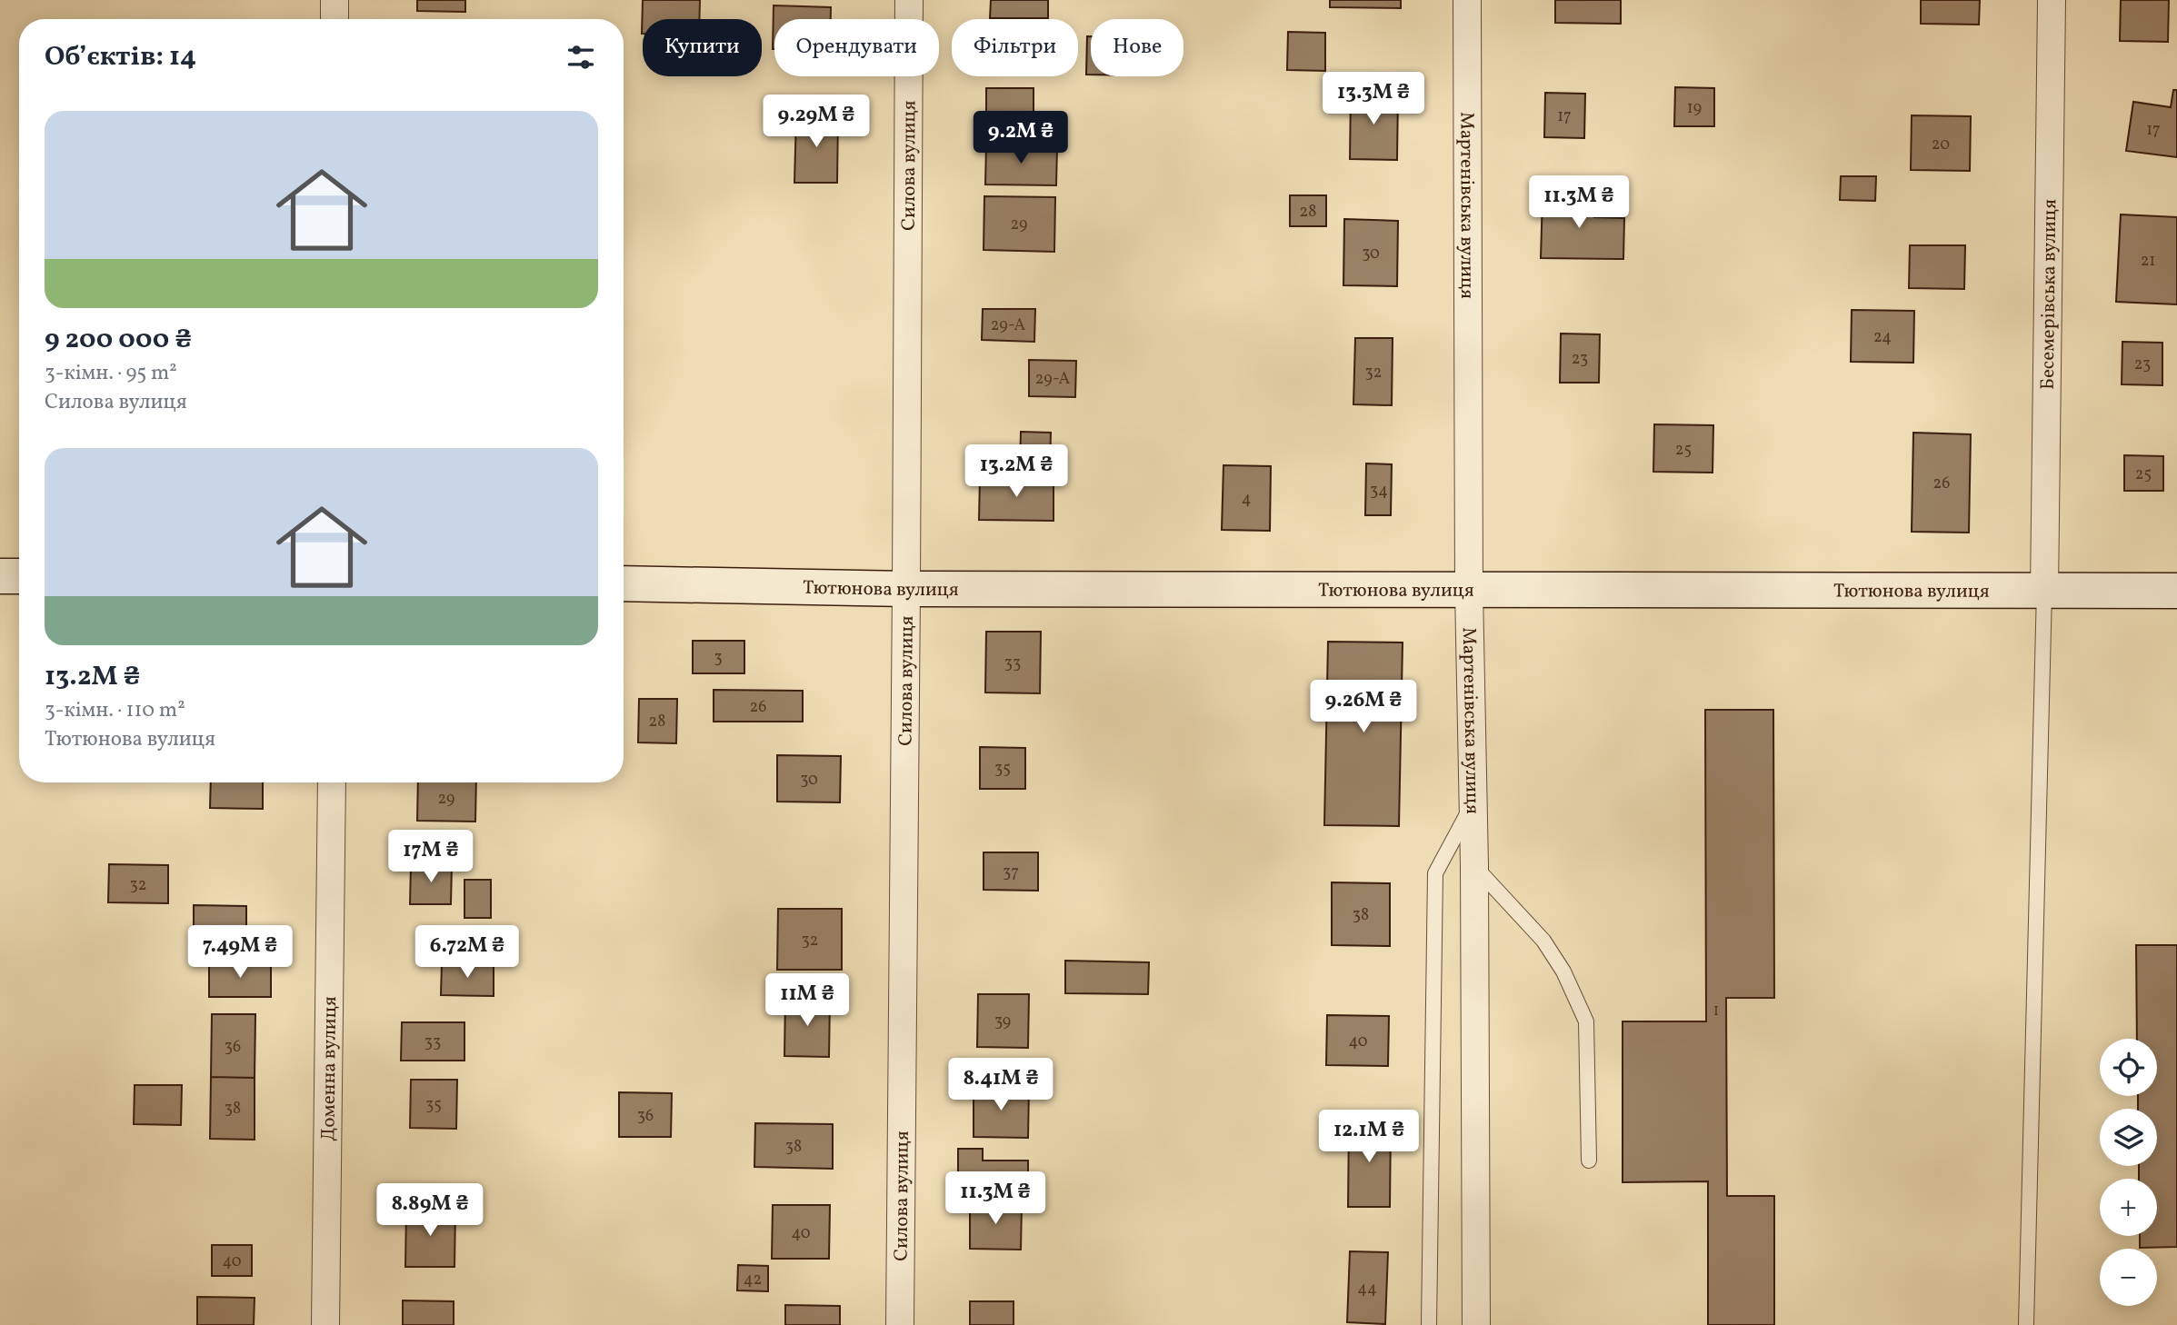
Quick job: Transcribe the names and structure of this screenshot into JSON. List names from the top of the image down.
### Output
{
  "streets": {
    "street": [
      "Силова вулиця",
      "Мартенівська вулиця",
      "Бесемерівська вулиця",
      "Тютюнова вулиця",
      "Доменна вулиця"
    ]
  },
  "crossings": [
    ["Силова вулиця", "Тютюнова вулиця"],
    ["Мартенівська вулиця", "Тютюнова вулиця"],
    ["Бесемерівська вулиця", "Тютюнова вулиця"]
  ],
  "house_numbers": [
    "19",
    "17",
    "17",
    "20",
    "28",
    "29",
    "30",
    "21",
    "29-А",
    "24",
    "23",
    "23",
    "32",
    "29-А",
    "25",
    "25",
    "26",
    "34",
    "4",
    "3",
    "33",
    "26",
    "28",
    "35",
    "30",
    "29",
    "37",
    "32",
    "38",
    "32",
    "1",
    "39",
    "40",
    "33",
    "36",
    "35",
    "38",
    "36",
    "38",
    "40",
    "40",
    "42",
    "44"
  ],
  "page": {
    "chip": [
      "Купити",
      "Орендувати",
      "Фільтри",
      "Нове"
    ],
    "heading": "Об’єктів: 14",
    "price": [
      "13.3M ₴",
      "9.29M ₴",
      "9.2M ₴",
      "11.3M ₴",
      "13.2M ₴",
      "9.26M ₴",
      "17M ₴",
      "7.49M ₴",
      "6.72M ₴",
      "11M ₴",
      "8.41M ₴",
      "12.1M ₴",
      "11.3M ₴",
      "8.89M ₴"
    ],
    "list": [
      {
        "name": "9 200 000 ₴",
        "note": "3-кімн. · 95 m² · Силова вулиця"
      },
      {
        "name": "13.2M ₴",
        "note": "3-кімн. · 110 m² · Тютюнова вулиця"
      }
    ],
    "map_buttons": ["+", "−"]
  }
}
